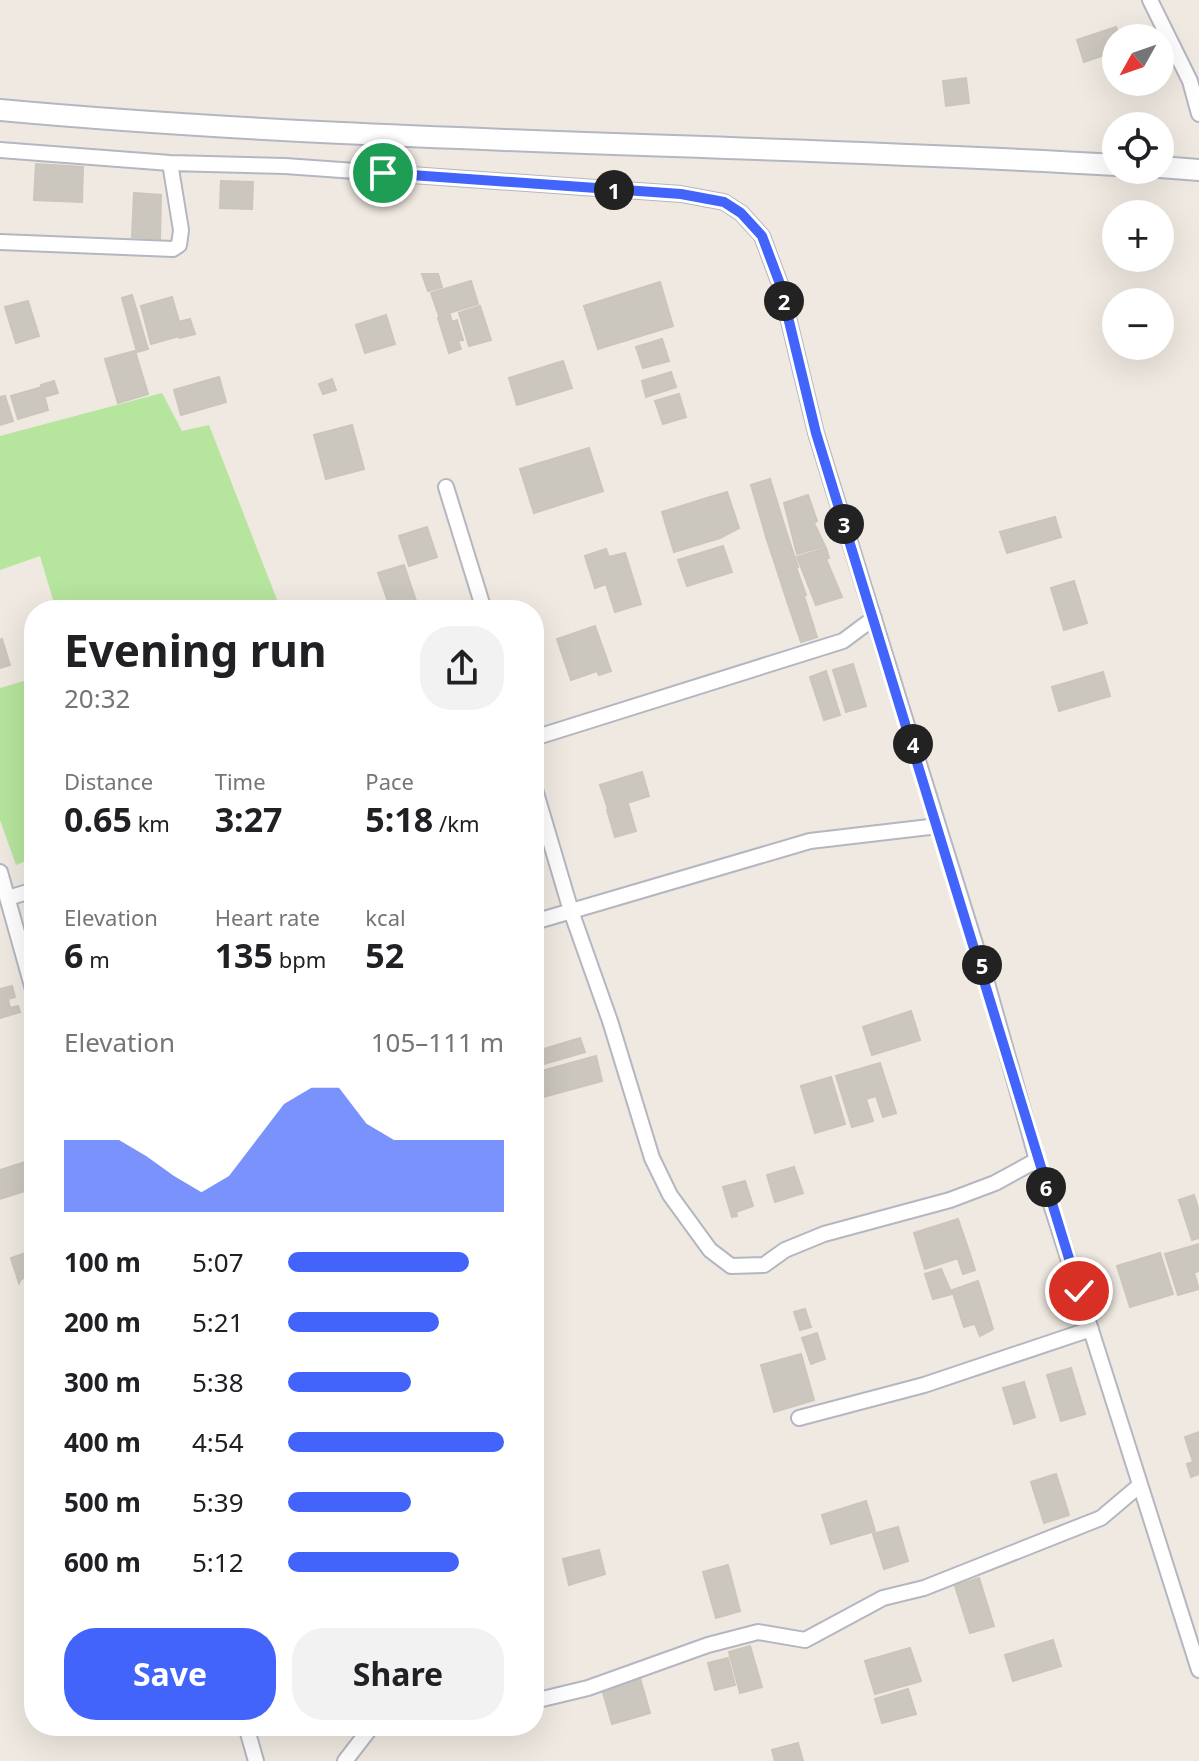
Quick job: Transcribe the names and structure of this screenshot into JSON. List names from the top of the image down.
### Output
{
  "north": "bottom left",
  "page": {
    "map_buttons": ["+", "−"],
    "pins": [
      "1",
      "2",
      "3",
      "4",
      "5",
      "6"
    ],
    "heading": ["Evening run", "20:32"],
    "stats": [
      ["Distance", "0.65 km"],
      ["Time", "3:27"],
      ["Pace", "5:18 /km"],
      ["Elevation", "6 m"],
      ["Heart rate", "135 bpm"],
      ["kcal", "52"]
    ],
    "chart": ["Elevation", "105–111 m"],
    "list": [
      {
        "name": "100 m",
        "note": "5:07"
      },
      {
        "name": "200 m",
        "note": "5:21"
      },
      {
        "name": "300 m",
        "note": "5:38"
      },
      {
        "name": "400 m",
        "note": "4:54"
      },
      {
        "name": "500 m",
        "note": "5:39"
      },
      {
        "name": "600 m",
        "note": "5:12"
      }
    ],
    "buttons": ["Save", "Share"]
  }
}
